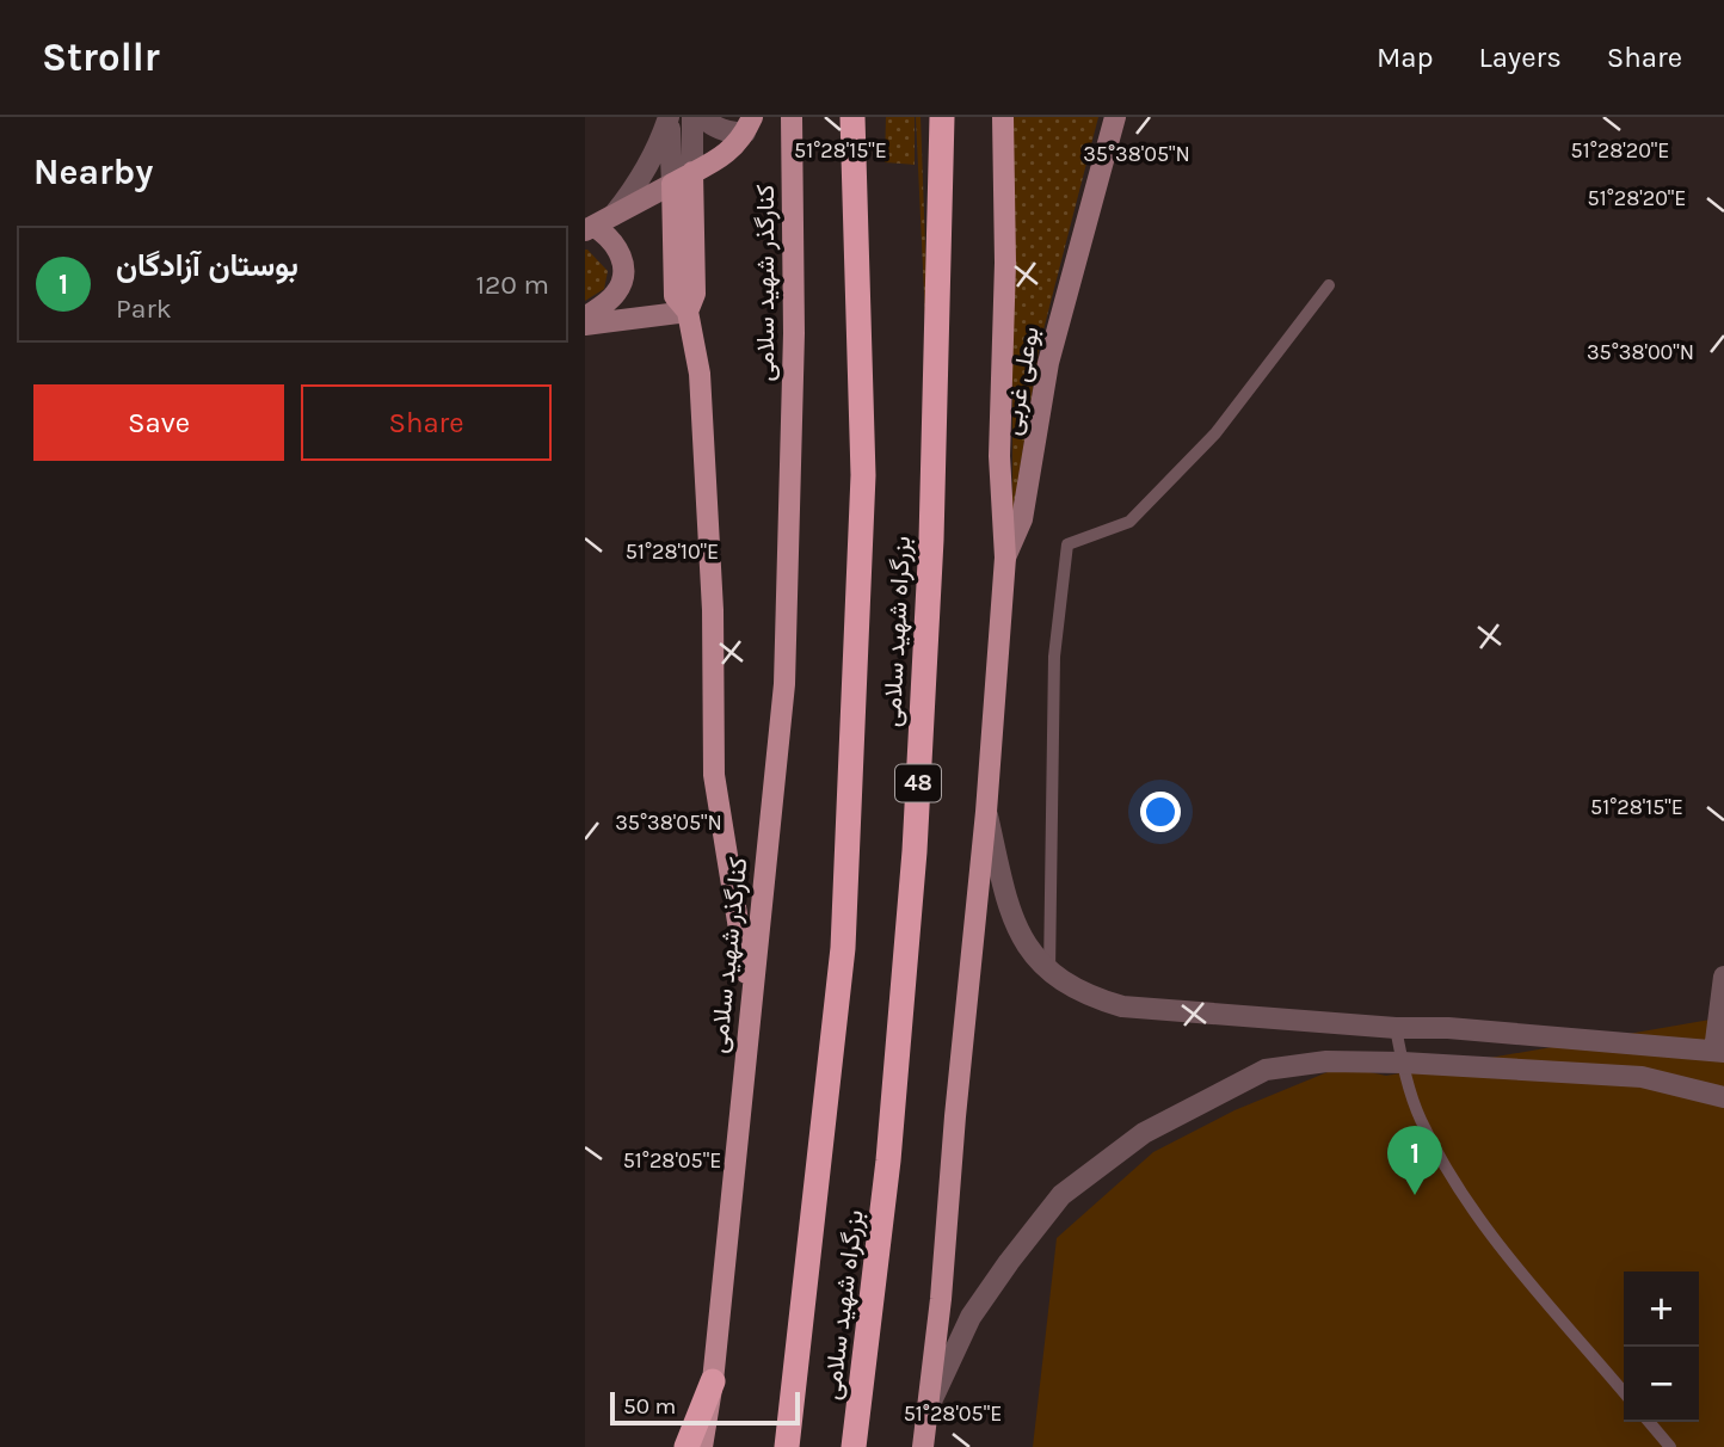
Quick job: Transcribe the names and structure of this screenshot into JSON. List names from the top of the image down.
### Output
{
  "streets": {
    "highway": ["بزرگراه شهید سلامی", "48"],
    "main road": ["کنارگذر شهید سلامی", "بوعلی غربی"]
  },
  "scale_bar": "50 m",
  "page": {
    "header": "Strollr",
    "nav": ["Map", "Layers", "Share"],
    "heading": "Nearby",
    "list": [
      {
        "mark": "1",
        "name": "بوستان آزادگان",
        "note": "Park",
        "value": "120 m"
      }
    ],
    "buttons": ["Save", "Share"],
    "pins": "1",
    "map_buttons": ["+", "−"],
    "scale": "50 m"
  },
  "coordinates": [
    "51°28'20\"E",
    "51°28'15\"E",
    "35°38'05\"N",
    "35°38'00\"N",
    "51°28'10\"E",
    "51°28'05\"E"
  ]
}
